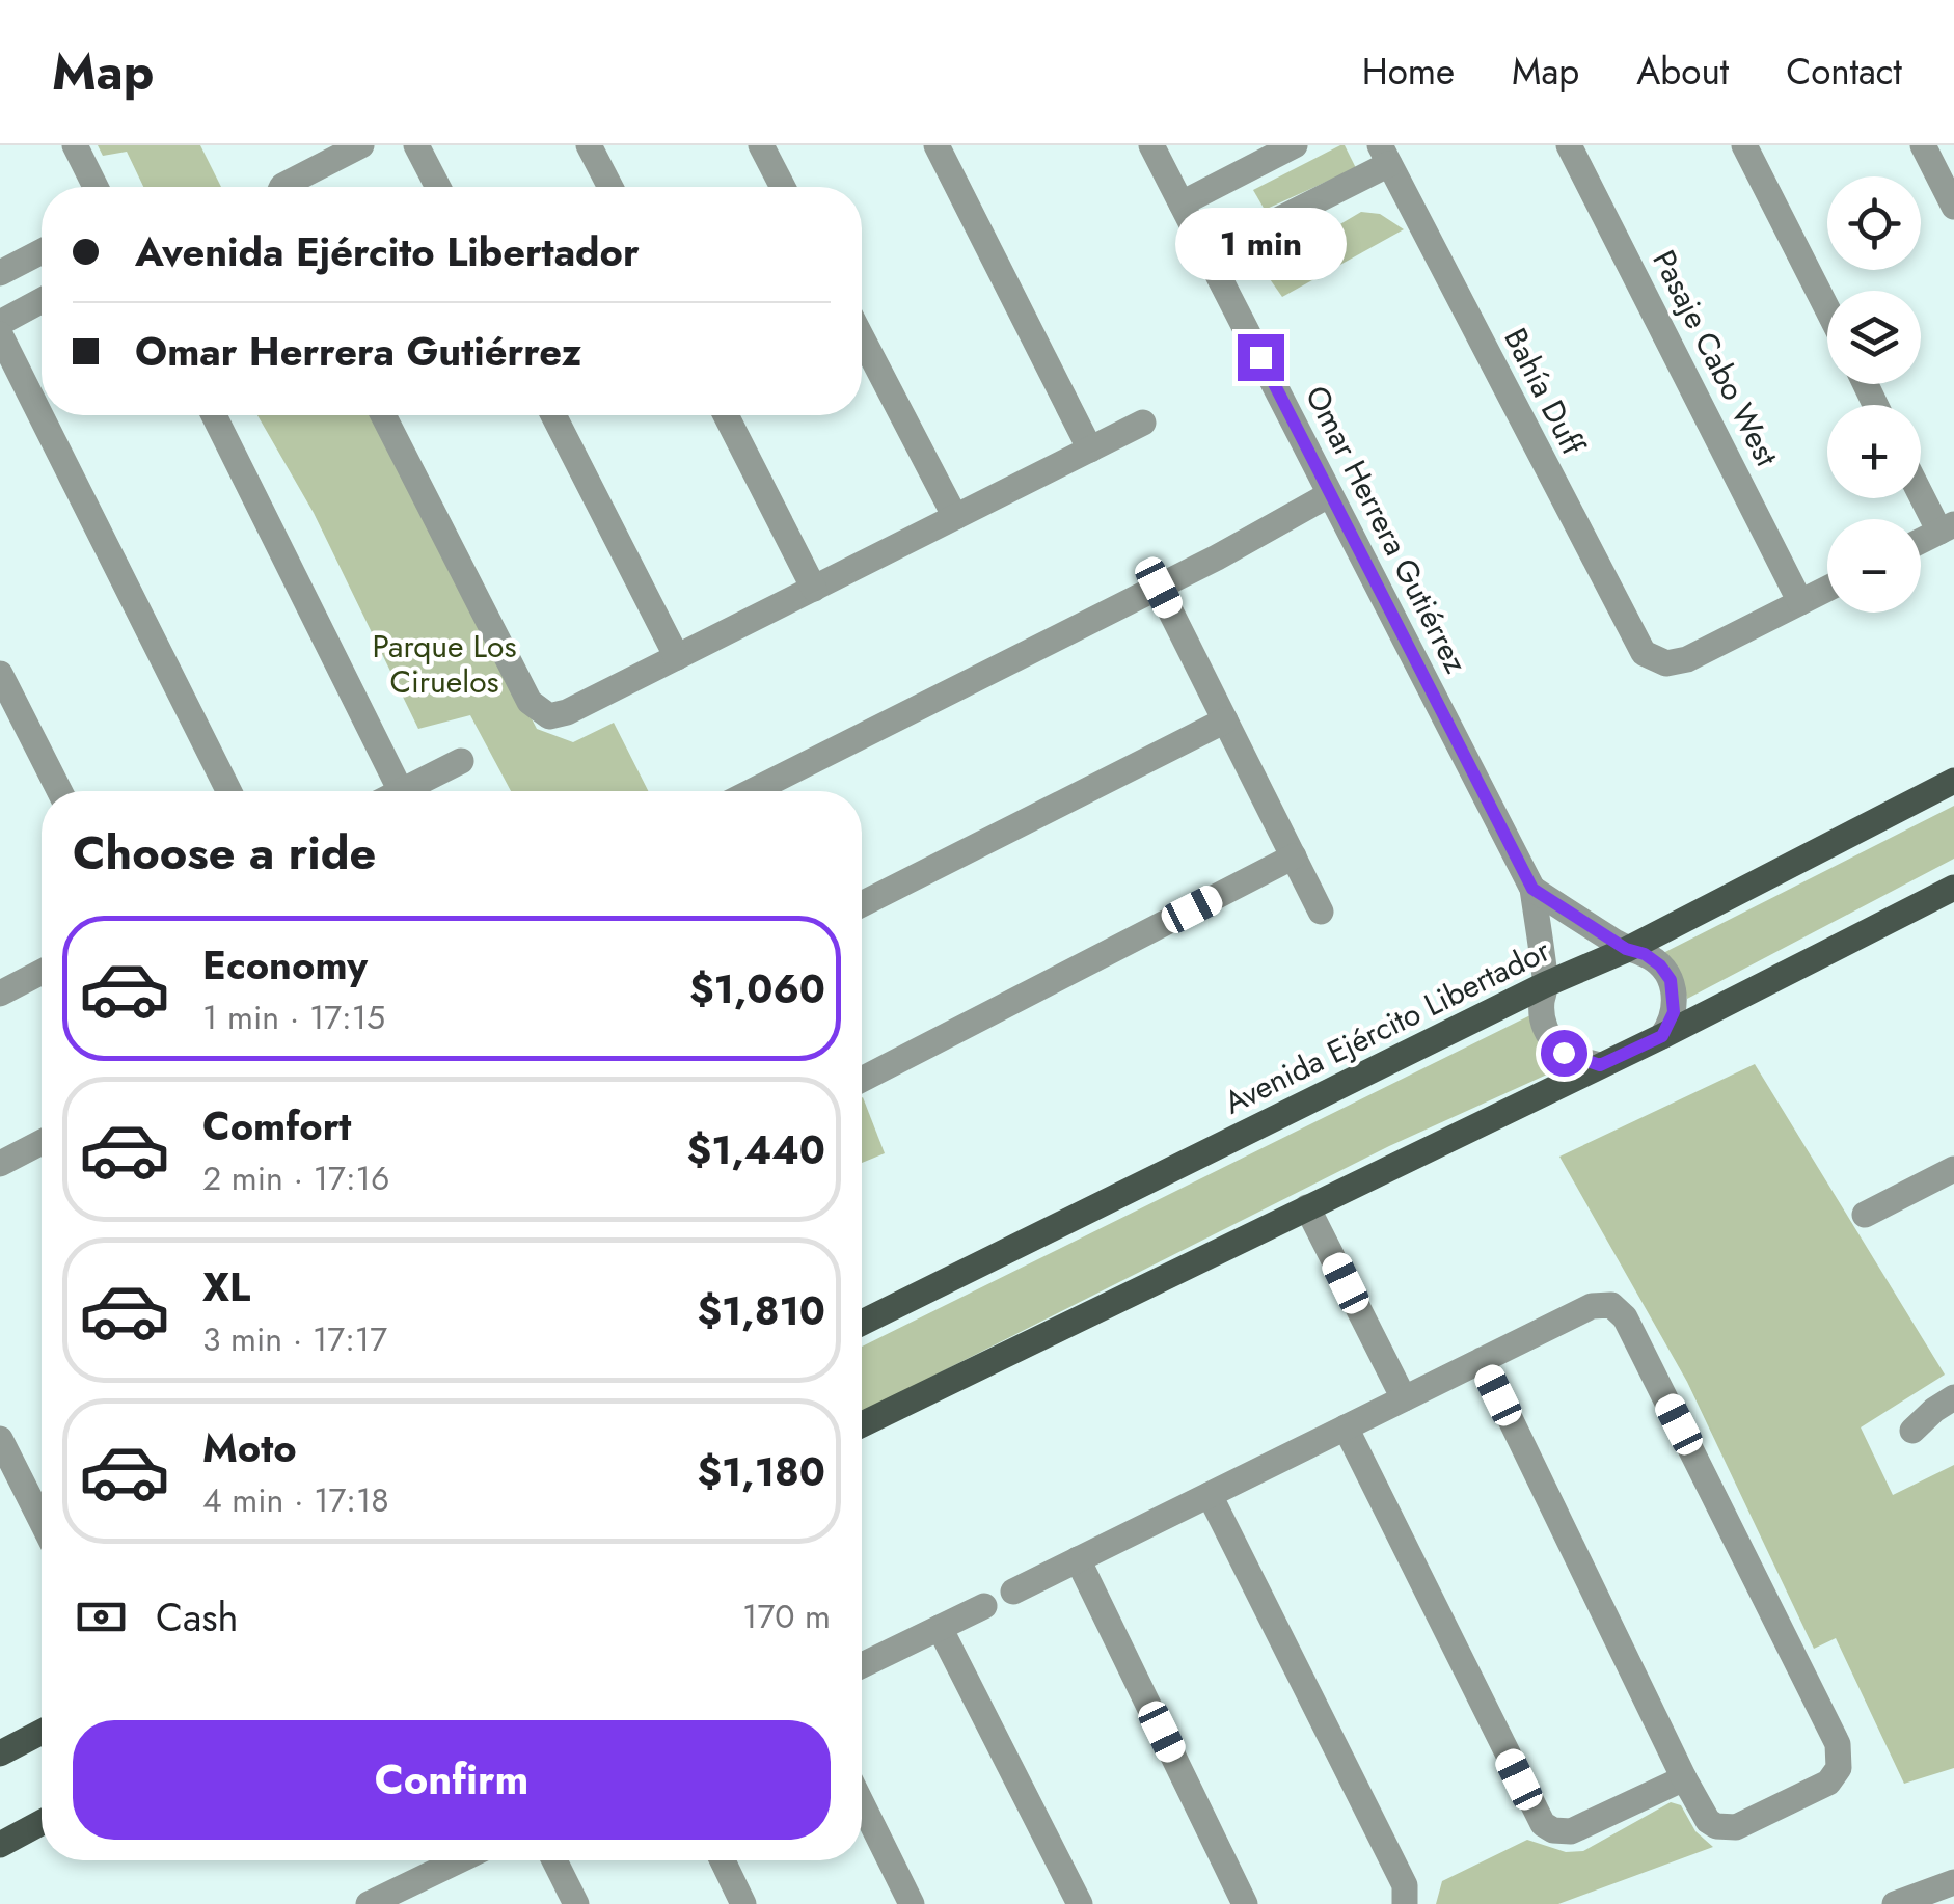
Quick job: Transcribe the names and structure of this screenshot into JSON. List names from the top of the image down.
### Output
{
  "streets": {
    "main road": ["Avenida Ejército Libertador"],
    "street": ["Pasaje Cabo West", "Bahía Duff", "Omar Herrera Gutiérrez"]
  },
  "crossings": [
    ["Pasaje Cabo West", "Bahía Duff"],
    ["Omar Herrera Gutiérrez", "Avenida Ejército Libertador"]
  ],
  "parks": ["Parque Los Ciruelos"],
  "page": {
    "header": "Map",
    "nav": [
      "Home",
      "Map",
      "About",
      "Contact"
    ],
    "map_buttons": ["+", "−"],
    "banner": ["Avenida Ejército Libertador", "Omar Herrera Gutiérrez"],
    "bubble": "1 min",
    "heading": "Choose a ride",
    "list": [
      {
        "name": "Economy",
        "note": "1 min · 17:15",
        "value": "$1,060"
      },
      {
        "name": "Comfort",
        "note": "2 min · 17:16",
        "value": "$1,440"
      },
      {
        "name": "XL",
        "note": "3 min · 17:17",
        "value": "$1,810"
      },
      {
        "name": "Moto",
        "note": "4 min · 17:18",
        "value": "$1,180"
      }
    ],
    "pay": ["Cash", "170 m"],
    "buttons": "Confirm"
  }
}
